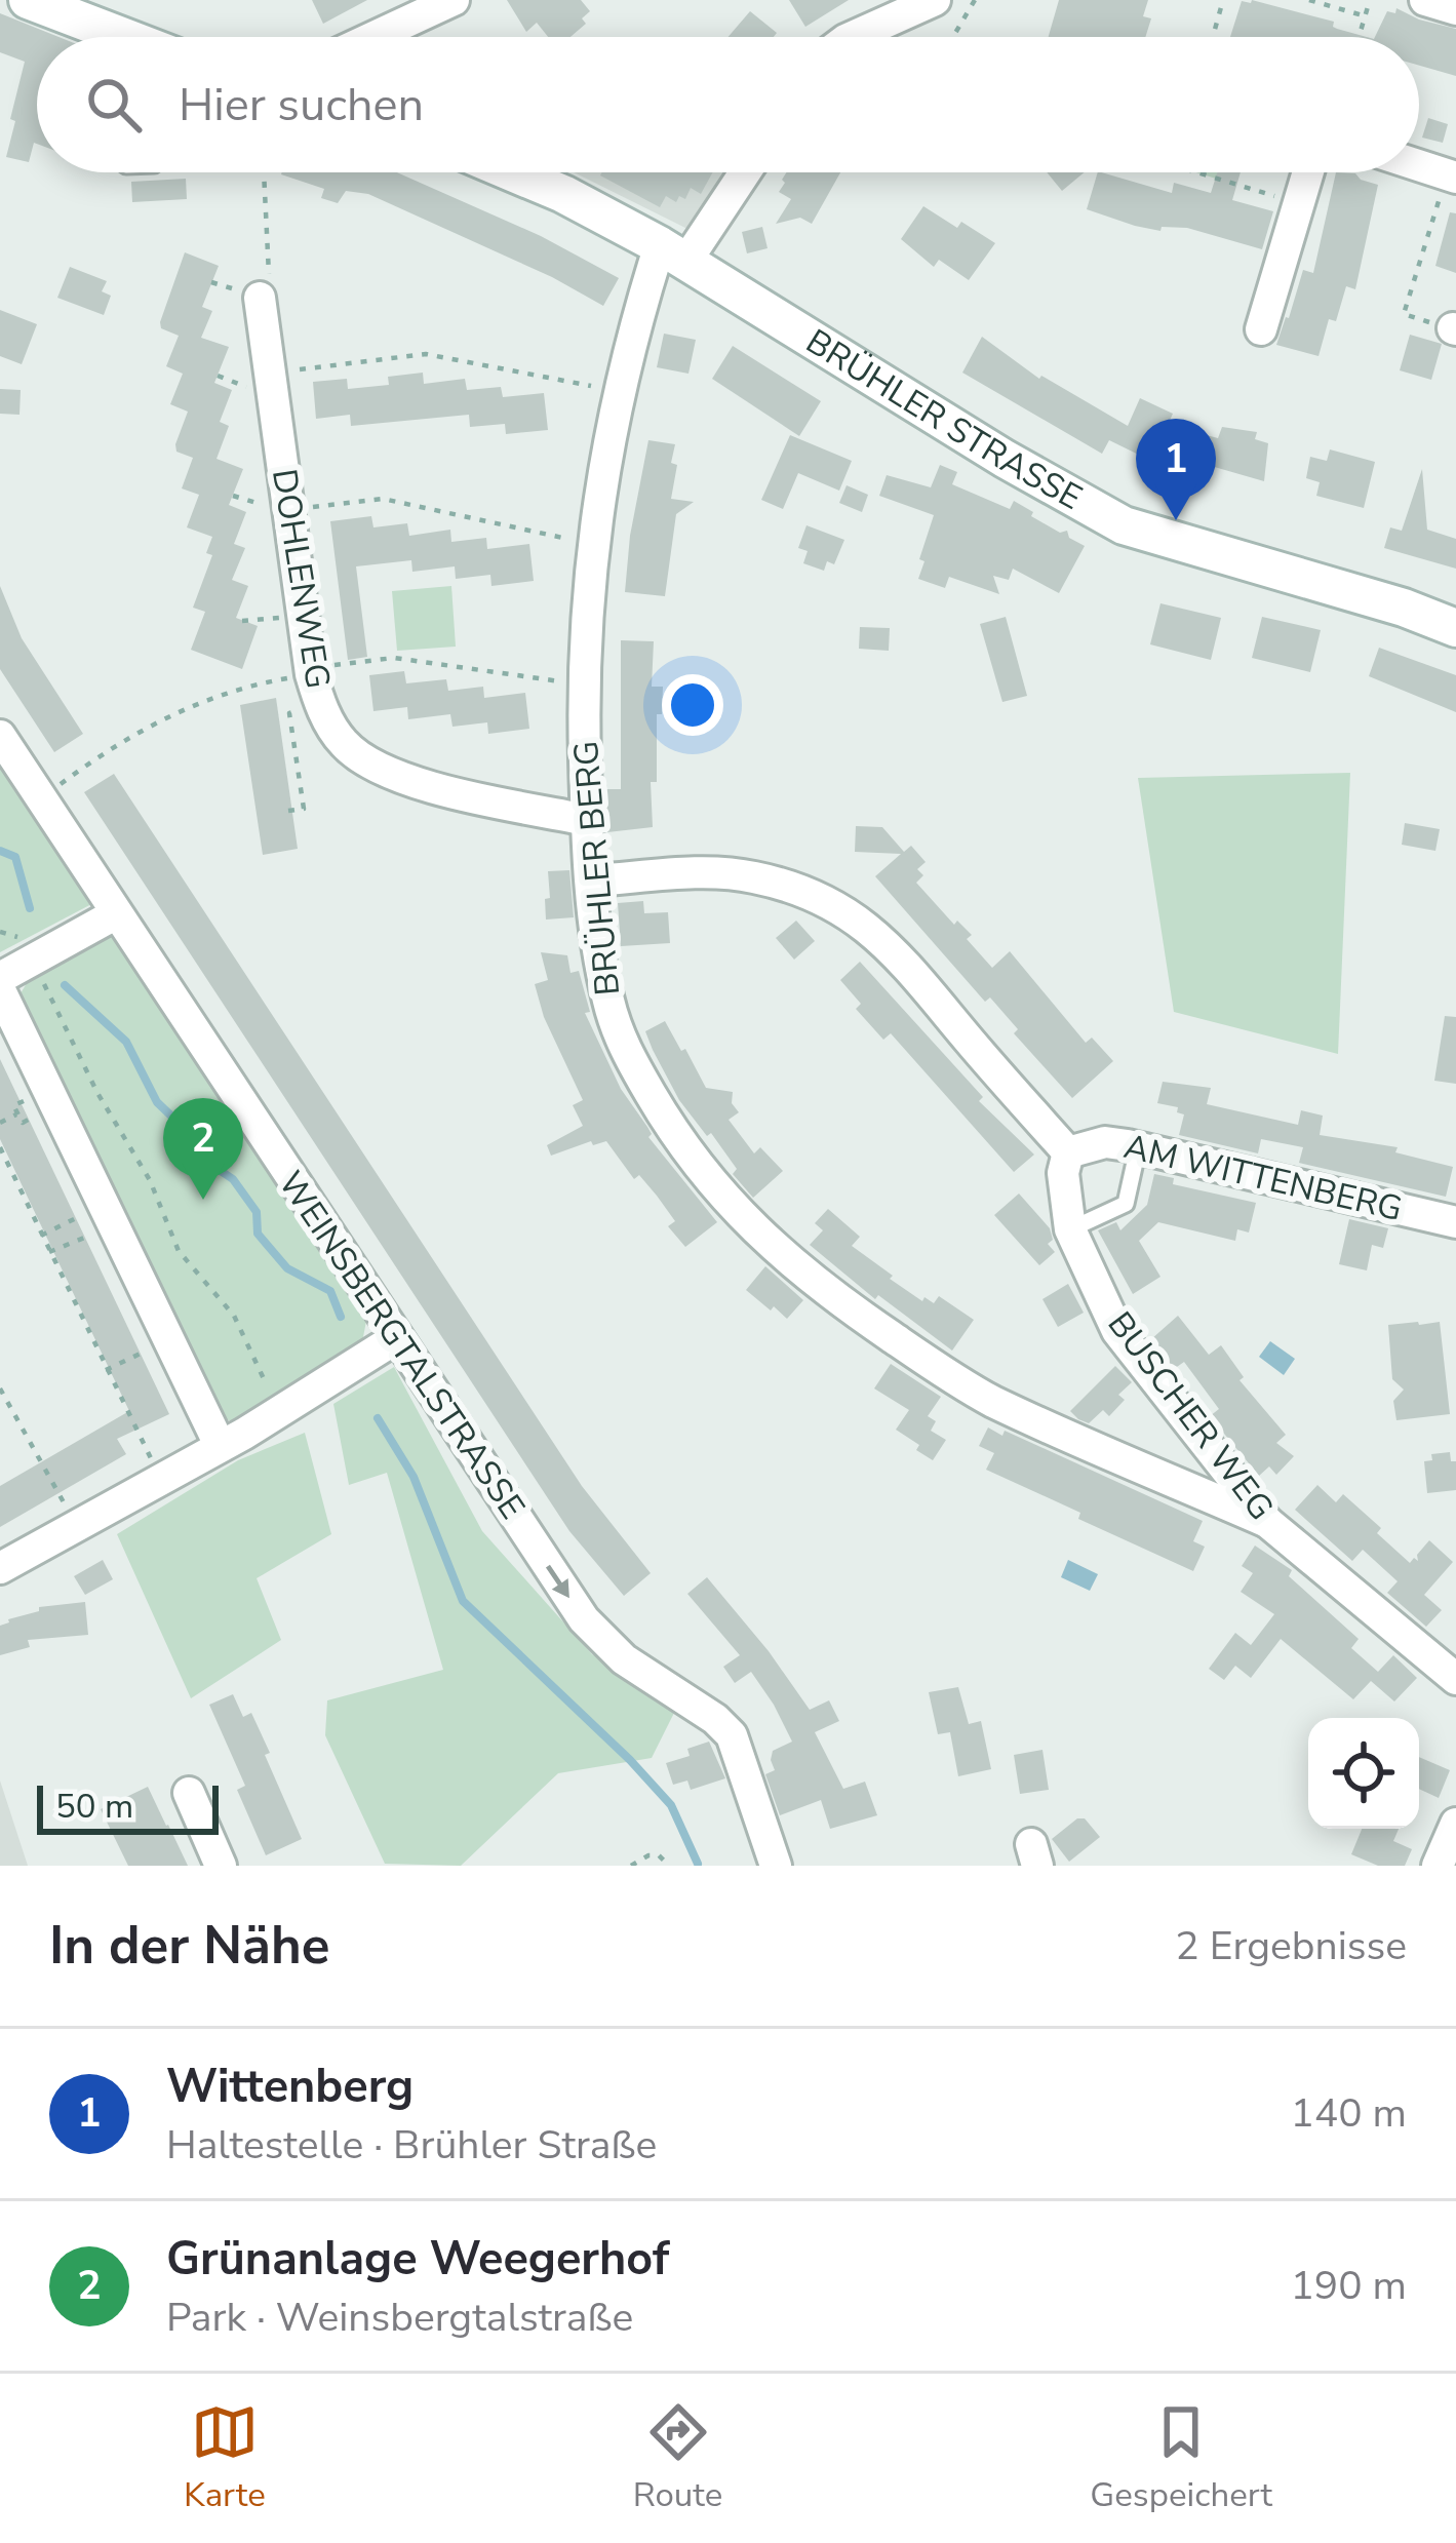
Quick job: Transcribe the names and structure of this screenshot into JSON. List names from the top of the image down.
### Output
{
  "streets": {
    "main road": ["BRÜHLER STRASSE"],
    "street": [
      "DOHLENWEG",
      "BRÜHLER BERG",
      "AM WITTENBERG",
      "WEINSBERGTALSTRASSE",
      "BUSCHER WEG"
    ]
  },
  "crossings": [
    ["BRÜHLER STRASSE", "BRÜHLER BERG"],
    ["DOHLENWEG", "BRÜHLER BERG"],
    ["BRÜHLER BERG", "BUSCHER WEG"],
    ["AM WITTENBERG", "BUSCHER WEG"]
  ],
  "one_way": ["WEINSBERGTALSTRASSE"],
  "scale_bar": "50 m",
  "page": {
    "search": "Hier suchen",
    "pins": ["1", "2"],
    "scale": "50 m",
    "heading": ["In der Nähe", "2 Ergebnisse"],
    "list": [
      {
        "mark": "1",
        "name": "Wittenberg",
        "note": "Haltestelle · Brühler Straße",
        "value": "140 m"
      },
      {
        "mark": "2",
        "name": "Grünanlage Weegerhof",
        "note": "Park · Weinsbergtalstraße",
        "value": "190 m"
      }
    ],
    "nav": ["Karte", "Route", "Gespeichert"]
  }
}
